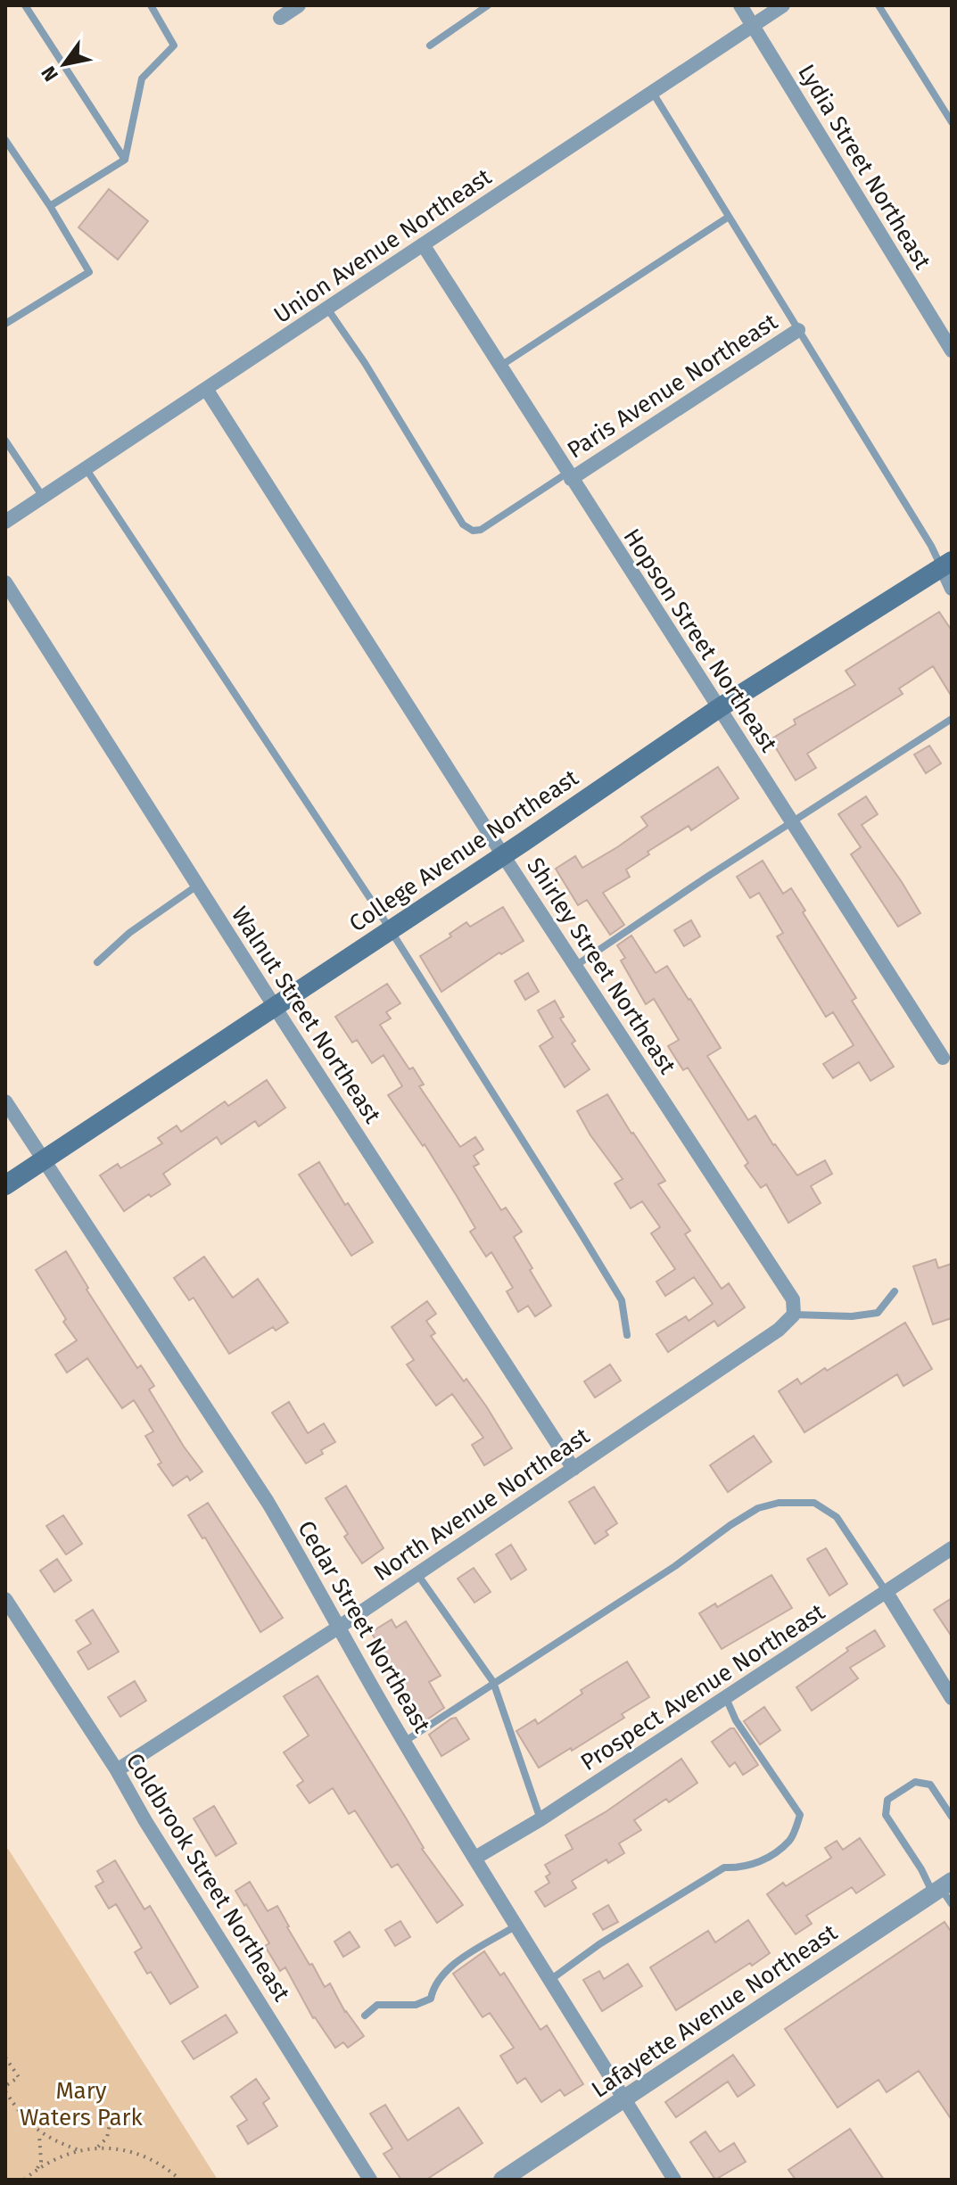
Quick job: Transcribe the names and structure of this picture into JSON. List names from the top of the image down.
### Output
{
  "streets": {
    "main road": ["College Avenue Northeast"],
    "street": [
      "Lydia Street Northeast",
      "Union Avenue Northeast",
      "Paris Avenue Northeast",
      "Hopson Street Northeast",
      "Shirley Street Northeast",
      "Walnut Street Northeast",
      "North Avenue Northeast",
      "Cedar Street Northeast",
      "Prospect Avenue Northeast",
      "Coldbrook Street Northeast",
      "Lafayette Avenue Northeast"
    ]
  },
  "crossings": [
    ["Lydia Street Northeast", "Union Avenue Northeast"],
    ["Union Avenue Northeast", "Hopson Street Northeast"],
    ["Union Avenue Northeast", "Shirley Street Northeast"],
    ["Paris Avenue Northeast", "Hopson Street Northeast"],
    ["Hopson Street Northeast", "College Avenue Northeast"],
    ["College Avenue Northeast", "Shirley Street Northeast"],
    ["College Avenue Northeast", "Walnut Street Northeast"],
    ["College Avenue Northeast", "Cedar Street Northeast"],
    ["Shirley Street Northeast", "North Avenue Northeast"],
    ["Walnut Street Northeast", "North Avenue Northeast"],
    ["North Avenue Northeast", "Cedar Street Northeast"],
    ["North Avenue Northeast", "Coldbrook Street Northeast"],
    ["Cedar Street Northeast", "Prospect Avenue Northeast"],
    ["Cedar Street Northeast", "Lafayette Avenue Northeast"]
  ],
  "parks": ["Mary Waters Park"],
  "north": "bottom left"
}
